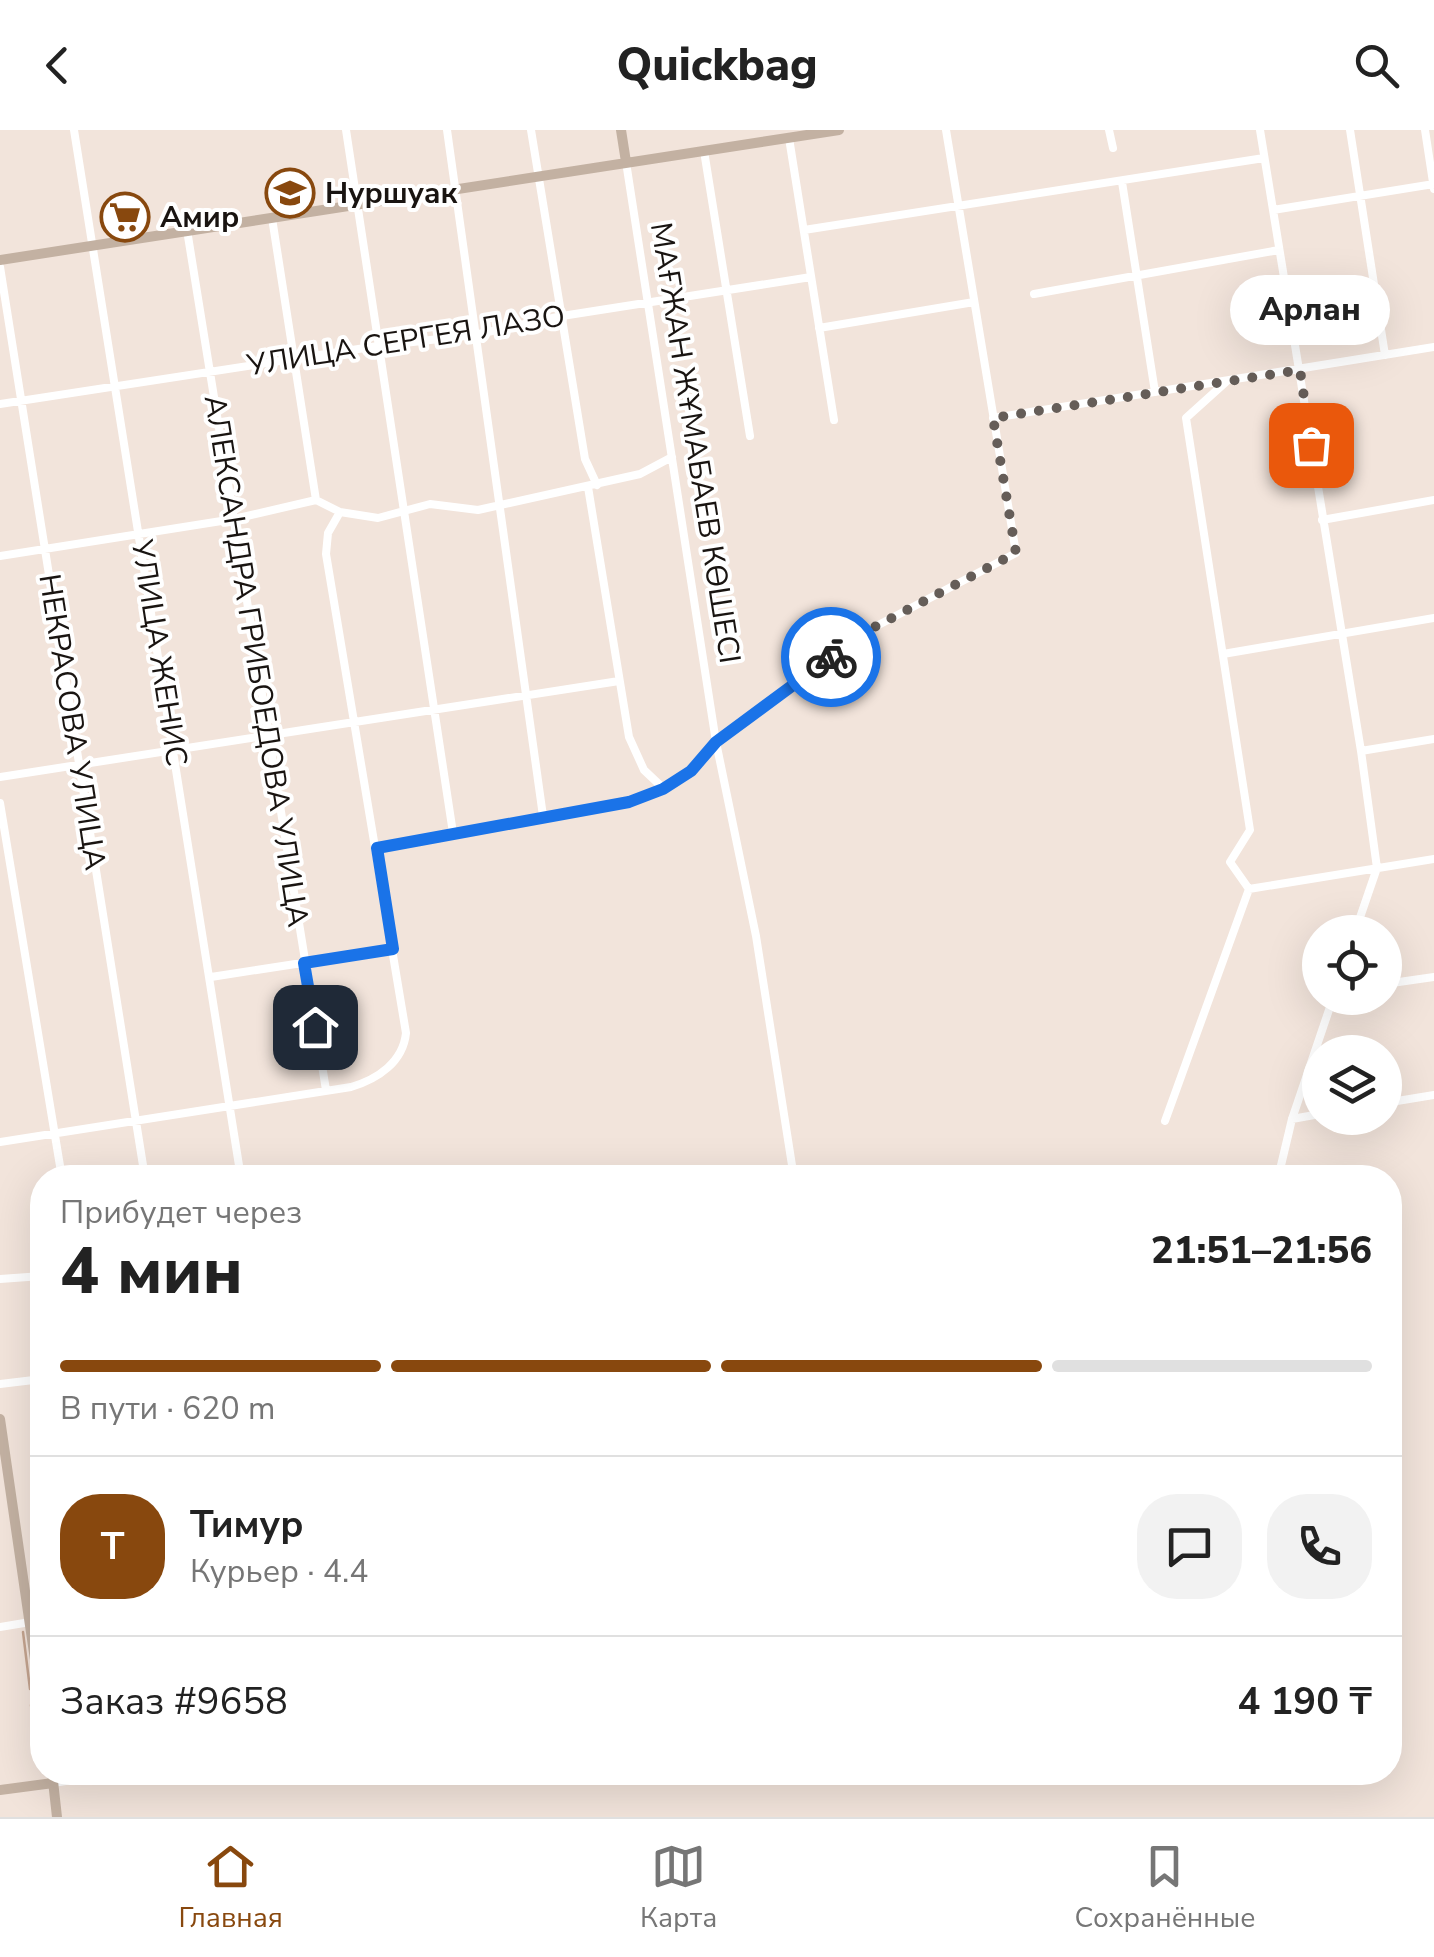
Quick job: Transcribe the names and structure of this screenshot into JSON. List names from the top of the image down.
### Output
{
  "streets": {
    "street": [
      "УЛИЦА СЕРГЕЯ ЛАЗО",
      "МАҒЖАН ЖҰМАБАЕВ КӨШЕСІ",
      "УЛИЦА ЖЕНИС",
      "АЛЕКСАНДРА ГРИБОЕДОВА УЛИЦА",
      "НЕКРАСОВА УЛИЦА"
    ]
  },
  "crossings": [
    ["УЛИЦА СЕРГЕЯ ЛАЗО", "МАҒЖАН ЖҰМАБАЕВ КӨШЕСІ"],
    ["УЛИЦА СЕРГЕЯ ЛАЗО", "УЛИЦА ЖЕНИС"],
    ["УЛИЦА СЕРГЕЯ ЛАЗО", "АЛЕКСАНДРА ГРИБОЕДОВА УЛИЦА"],
    ["УЛИЦА СЕРГЕЯ ЛАЗО", "НЕКРАСОВА УЛИЦА"]
  ],
  "places": {
    "school or university": ["Нуршуак"],
    "supermarket": ["Амир"],
    "other": ["Арлан"]
  },
  "page": {
    "header": "Quickbag",
    "bubble": "Арлан",
    "heading": ["4 мин", "Прибудет через", "21:51–21:56"],
    "panel": [
      "Тимур",
      "Курьер · 4.4",
      "Заказ #9658",
      "4 190 ₸"
    ],
    "bar": "В пути · 620 m",
    "round": "Т",
    "tabs": ["Главная", "Карта", "Сохранённые"]
  }
}
